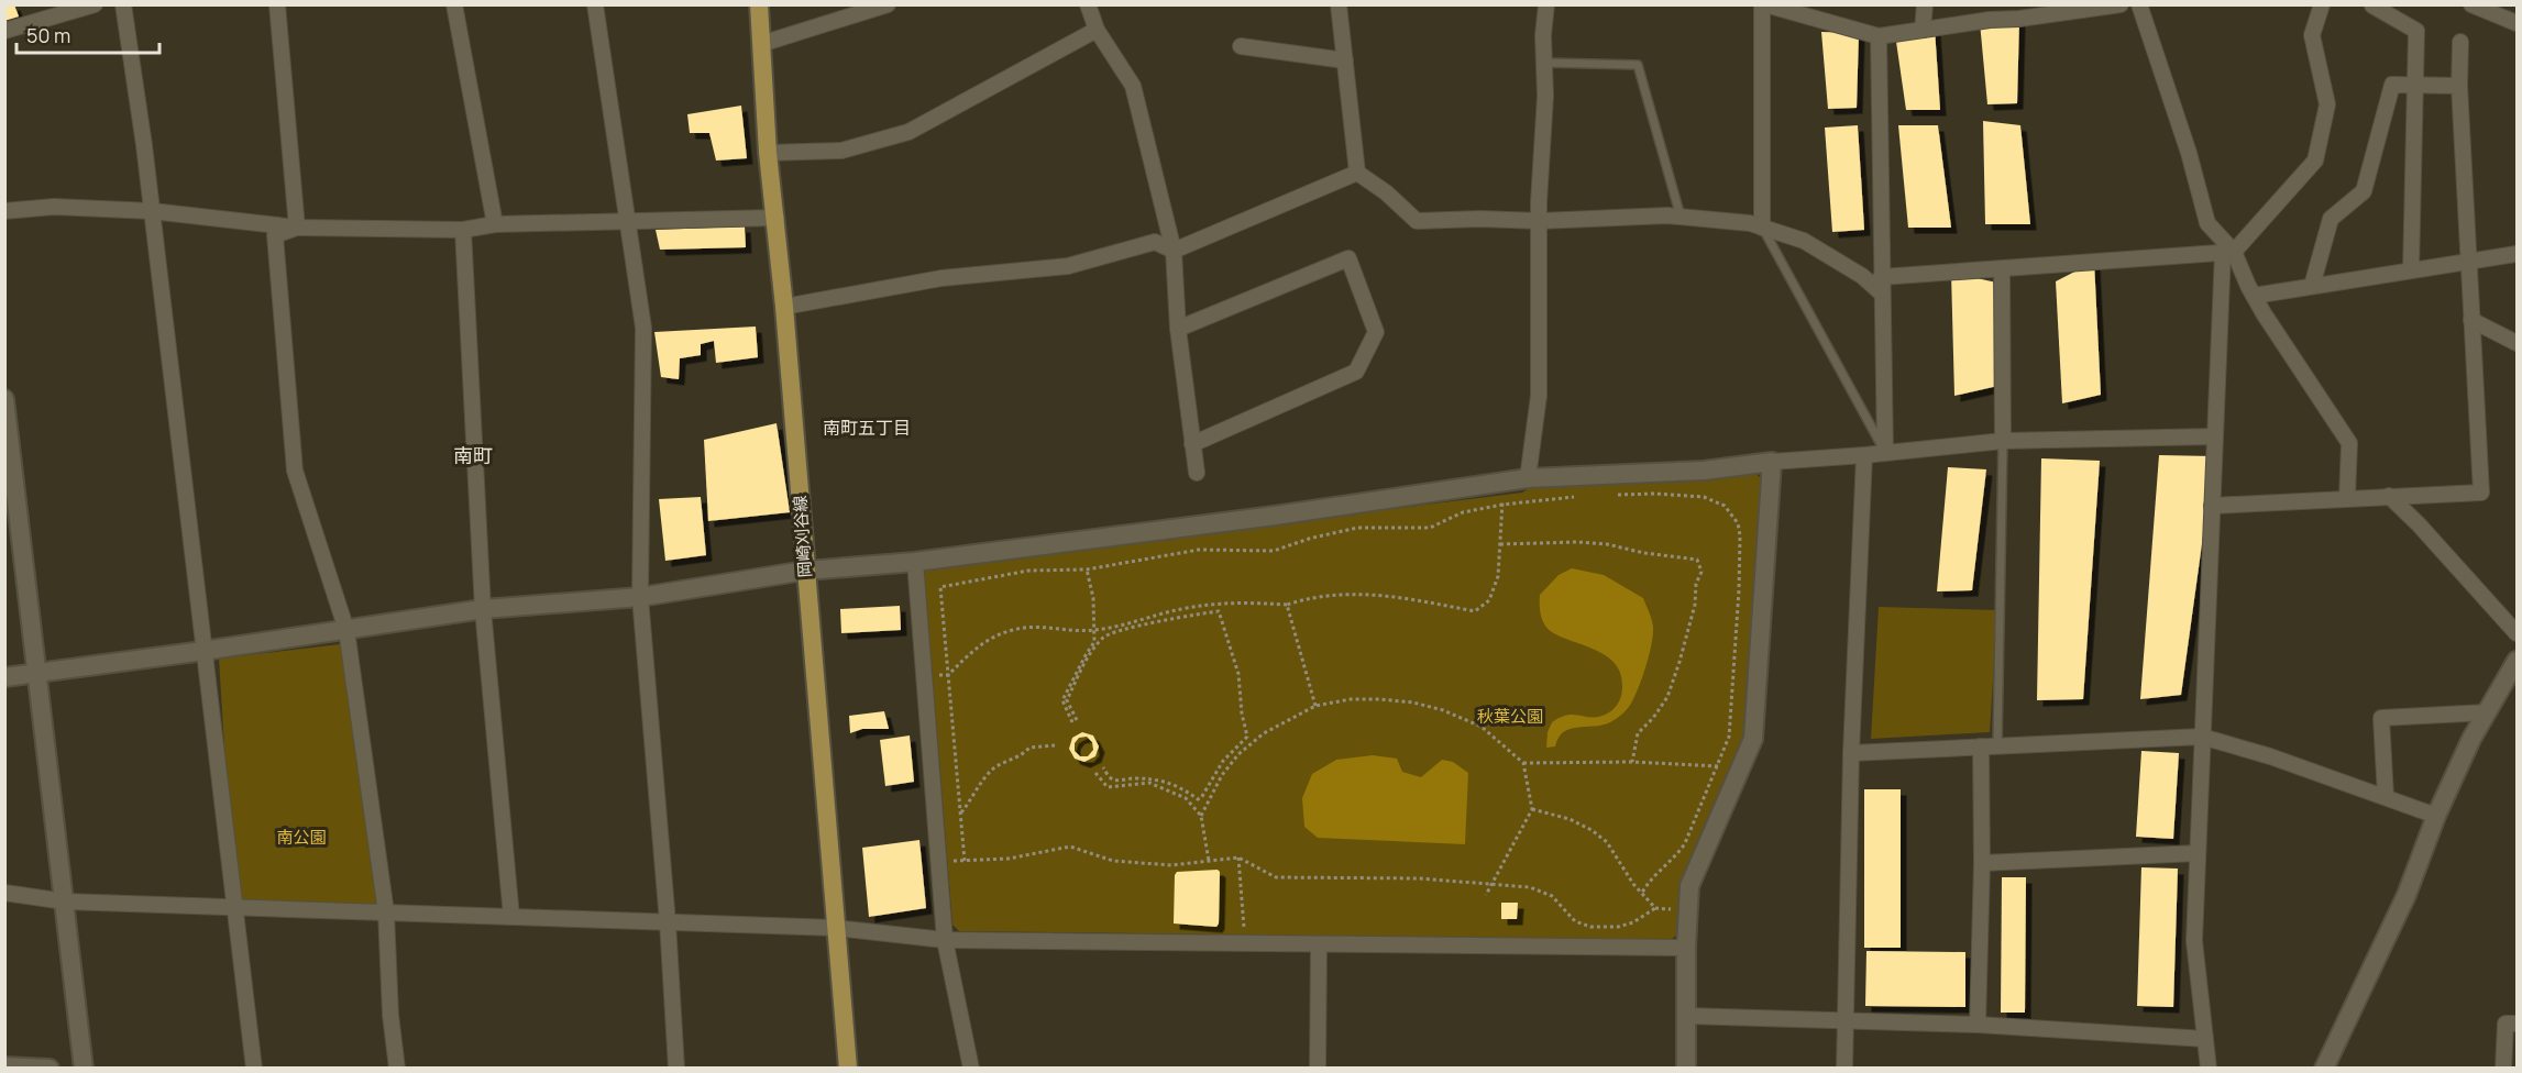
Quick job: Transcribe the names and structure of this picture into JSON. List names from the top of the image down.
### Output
{
  "streets": {
    "main road": ["岡崎刈谷線"]
  },
  "districts": ["南町五丁目", "南町"],
  "parks": ["秋葉公園", "南公園"],
  "scale_bar": "50 m"
}
